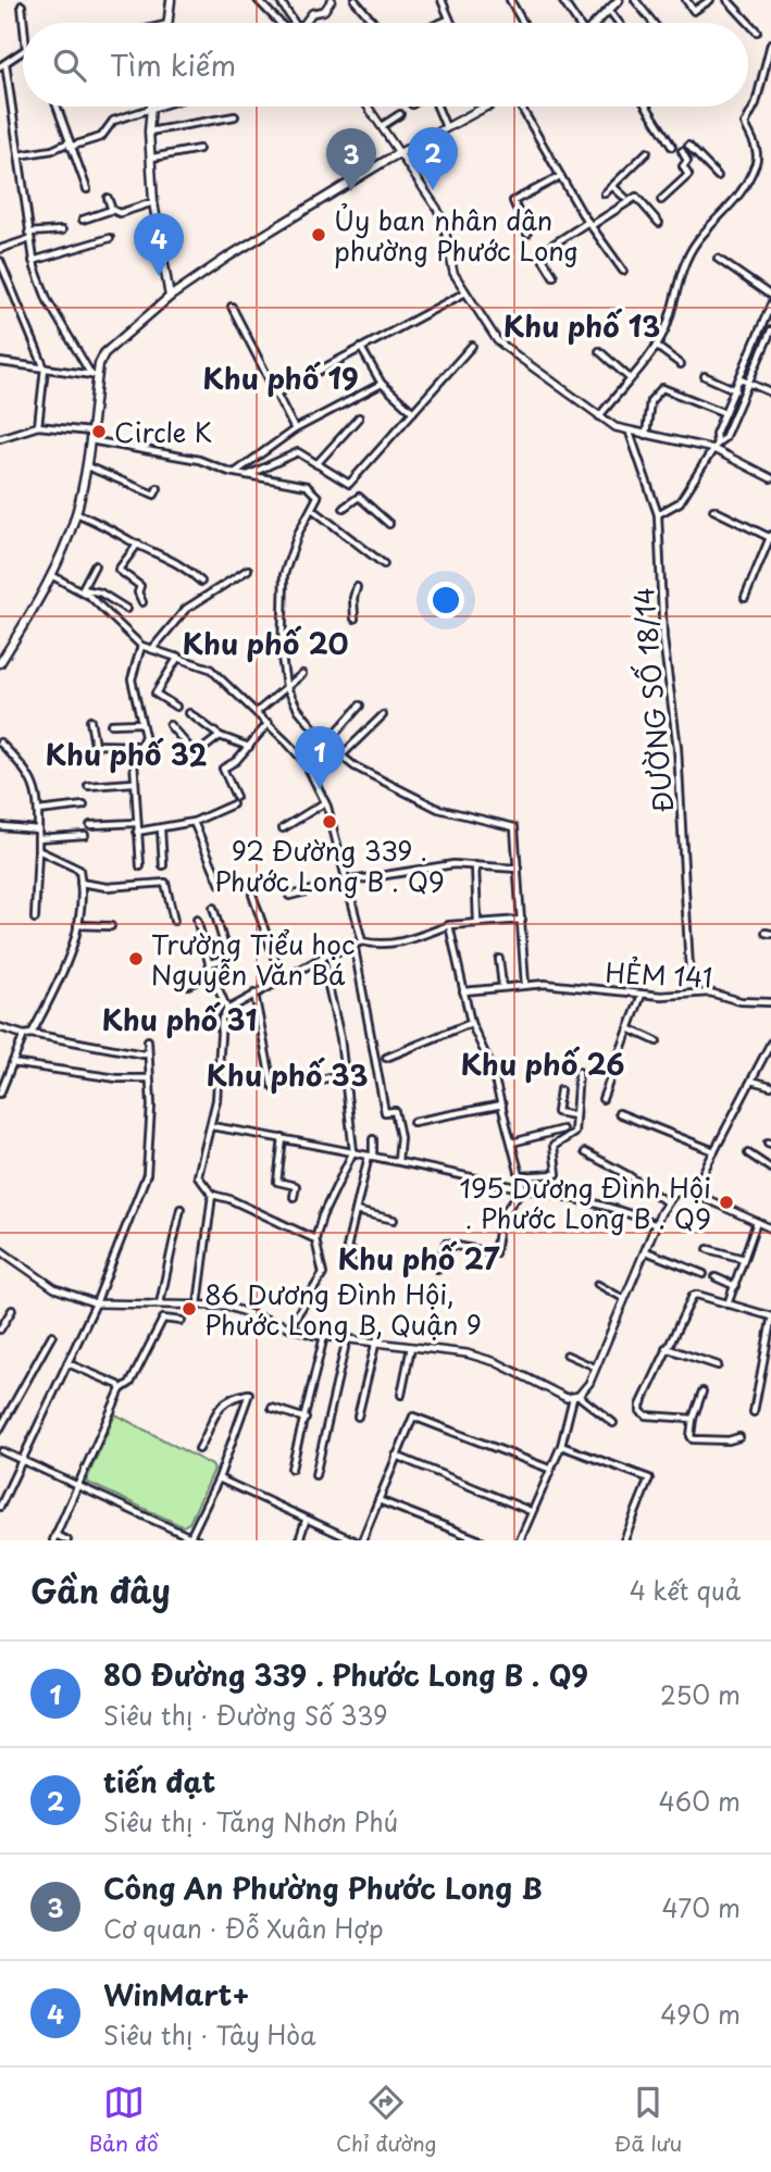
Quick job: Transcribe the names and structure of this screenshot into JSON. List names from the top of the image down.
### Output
{
  "streets": {
    "street": ["ĐƯỜNG SỐ 18/14", "HẺM 141"]
  },
  "districts": [
    "Khu phố 13",
    "Khu phố 19",
    "Khu phố 20",
    "Khu phố 32",
    "Khu phố 31",
    "Khu phố 26",
    "Khu phố 33",
    "Khu phố 27"
  ],
  "places": [
    "Ủy ban nhân dân phường Phước Long",
    "Circle K",
    "92 Đường 339 . Phước Long B . Q9",
    "Trường Tiểu học Nguyễn Văn Bá",
    "195 Dương Đình Hội . Phước Long B . Q9",
    "86 Dương Đình Hội, Phước Long B, Quận 9"
  ],
  "page": {
    "search": "Tìm kiếm",
    "pins": [
      "2",
      "3",
      "4",
      "1"
    ],
    "heading": ["Gần đây", "4 kết quả"],
    "list": [
      {
        "mark": "1",
        "name": "80 Đường 339 . Phước Long B . Q9",
        "note": "Siêu thị · Đường Số 339",
        "value": "250 m"
      },
      {
        "mark": "2",
        "name": "tiến đạt",
        "note": "Siêu thị · Tăng Nhơn Phú",
        "value": "460 m"
      },
      {
        "mark": "3",
        "name": "Công An Phường Phước Long B",
        "note": "Cơ quan · Đỗ Xuân Hợp",
        "value": "470 m"
      },
      {
        "mark": "4",
        "name": "WinMart+",
        "note": "Siêu thị · Tây Hòa",
        "value": "490 m"
      }
    ],
    "nav": ["Bản đồ", "Chỉ đường", "Đã lưu"]
  }
}
